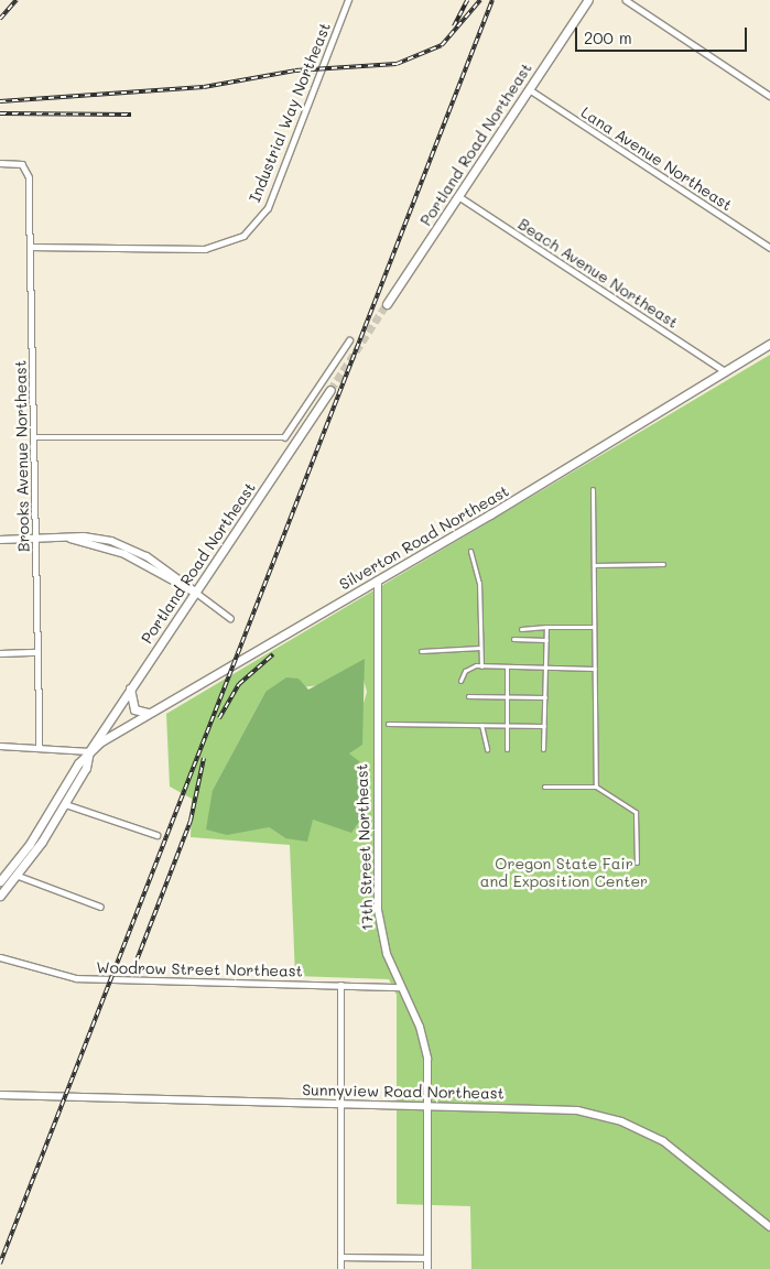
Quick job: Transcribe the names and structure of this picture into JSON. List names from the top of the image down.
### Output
{
  "streets": {
    "main road": [
      "Portland Road Northeast",
      "Silverton Road Northeast",
      "17th Street Northeast",
      "Sunnyview Road Northeast"
    ],
    "street": [
      "Industrial Way Northeast",
      "Lana Avenue Northeast",
      "Beach Avenue Northeast",
      "Brooks Avenue Northeast",
      "Woodrow Street Northeast"
    ]
  },
  "crossings": [
    ["Industrial Way Northeast", "Brooks Avenue Northeast"],
    ["Portland Road Northeast", "Lana Avenue Northeast"],
    ["Portland Road Northeast", "Beach Avenue Northeast"],
    ["Portland Road Northeast", "Silverton Road Northeast"],
    ["Beach Avenue Northeast", "Silverton Road Northeast"],
    ["Silverton Road Northeast", "17th Street Northeast"],
    ["17th Street Northeast", "Woodrow Street Northeast"],
    ["17th Street Northeast", "Sunnyview Road Northeast"]
  ],
  "parks": ["Oregon State Fair and Exposition Center"],
  "scale_bar": "200 m"
}
